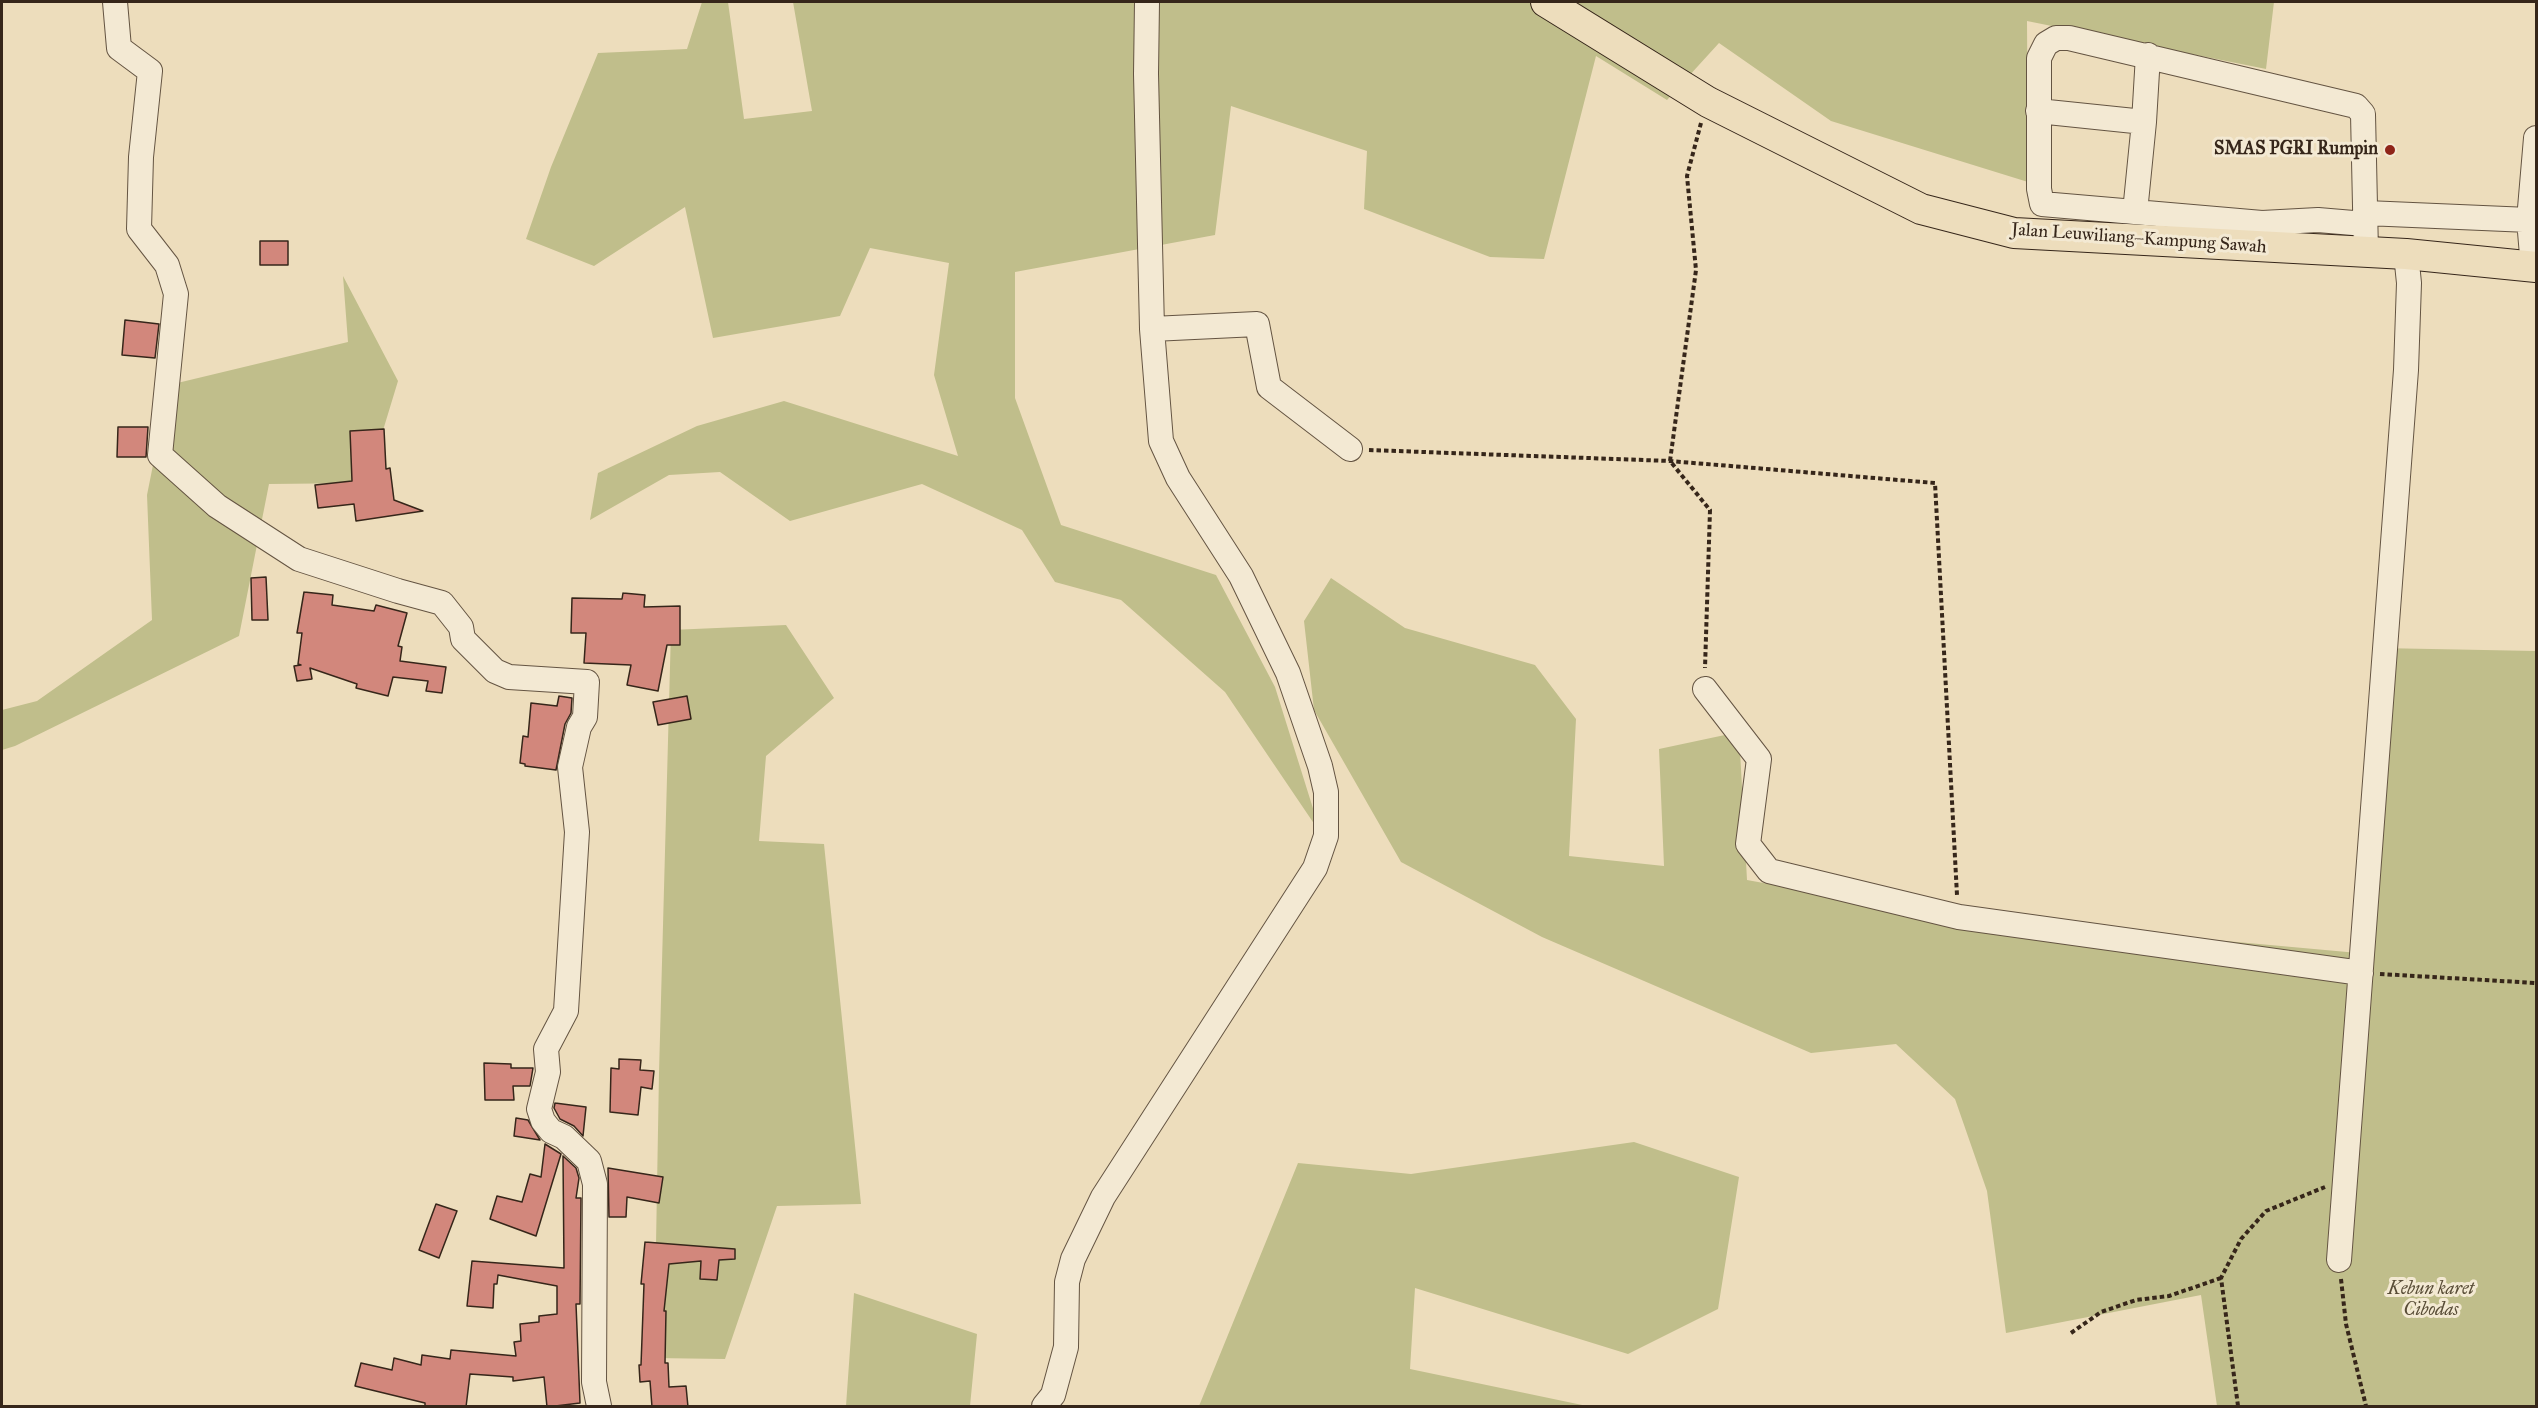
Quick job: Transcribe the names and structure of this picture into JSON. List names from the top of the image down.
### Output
{
  "streets": {
    "main road": ["Jalan Leuwiliang–Kampung Sawah"]
  },
  "parks": ["Kebun karet Cibodas"],
  "places": ["SMAS PGRI Rumpin"]
}
